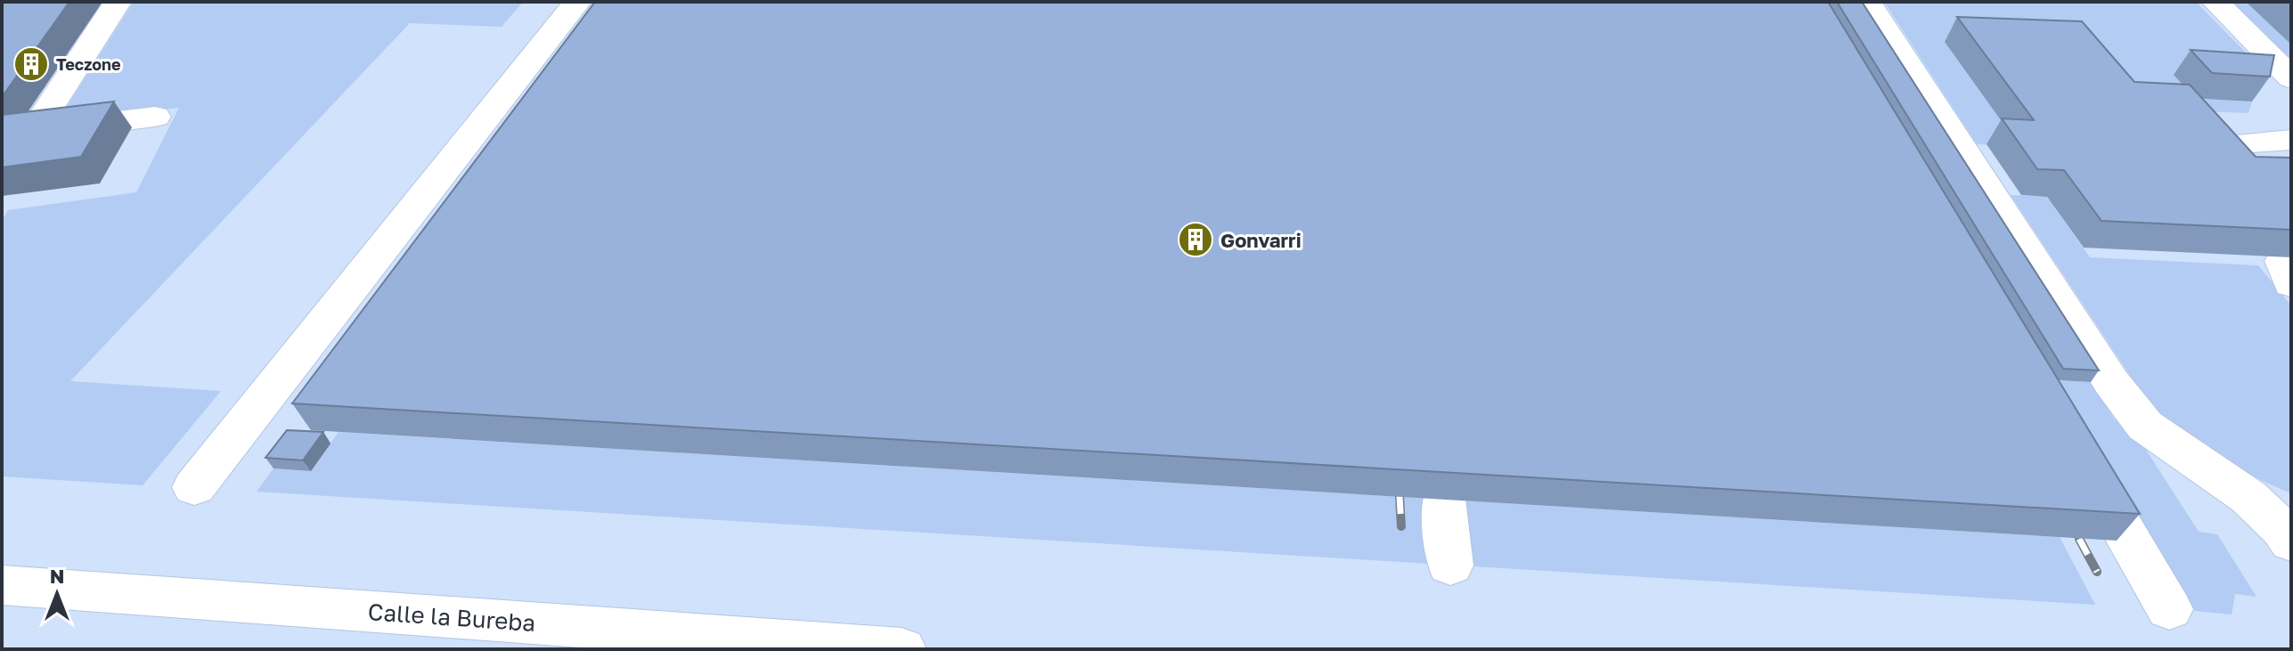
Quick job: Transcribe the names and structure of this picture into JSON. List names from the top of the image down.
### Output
{
  "streets": {
    "street": ["Calle la Bureba"]
  },
  "places": {
    "building": ["Teczone", "Gonvarri"]
  },
  "north": "top"
}
